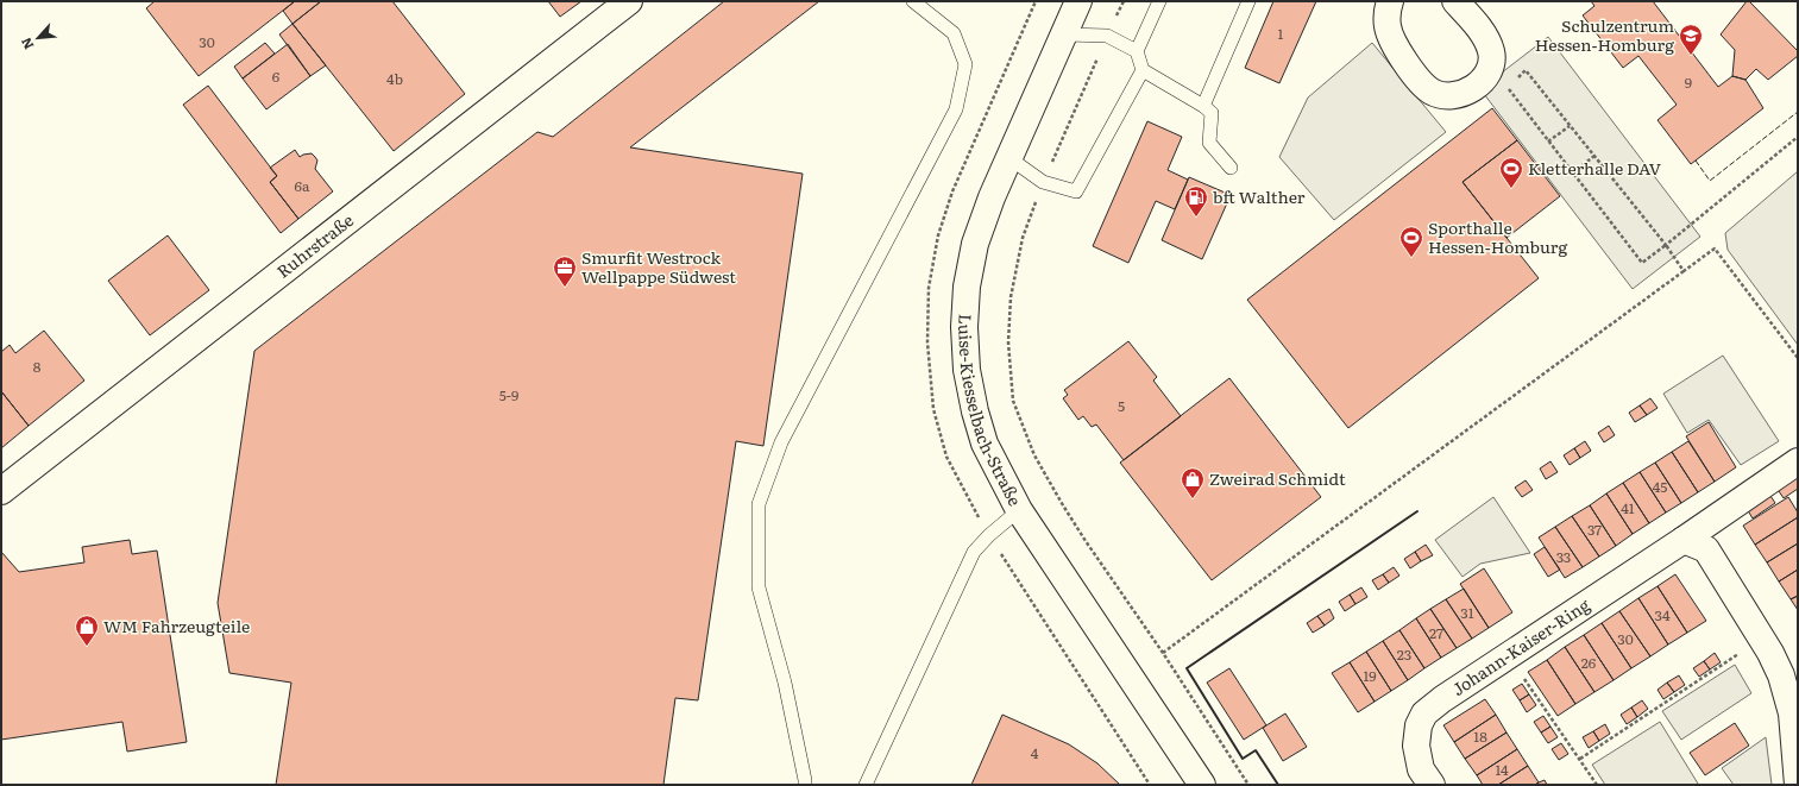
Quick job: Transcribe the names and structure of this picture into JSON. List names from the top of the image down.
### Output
{
  "streets": {
    "street": ["Ruhrstraße", "Luise-Kiesselbach-Straße", "Johann-Kaiser-Ring"]
  },
  "places": {
    "school or university": ["Schulzentrum Hessen-Homburg"],
    "sports": ["Kletterhalle DAV", "Sporthalle Hessen-Homburg"],
    "fuel station": ["bft Walther"],
    "office": ["Smurfit Westrock Wellpappe Südwest"],
    "shop": ["Zweirad Schmidt", "WM Fahrzeugteile"]
  },
  "house_numbers": [
    "1",
    "30",
    "6",
    "4b",
    "9",
    "6a",
    "8",
    "5-9",
    "5",
    "45",
    "41",
    "37",
    "33",
    "31",
    "34",
    "27",
    "30",
    "23",
    "26",
    "19",
    "18",
    "4",
    "14"
  ],
  "north": "bottom left"
}
